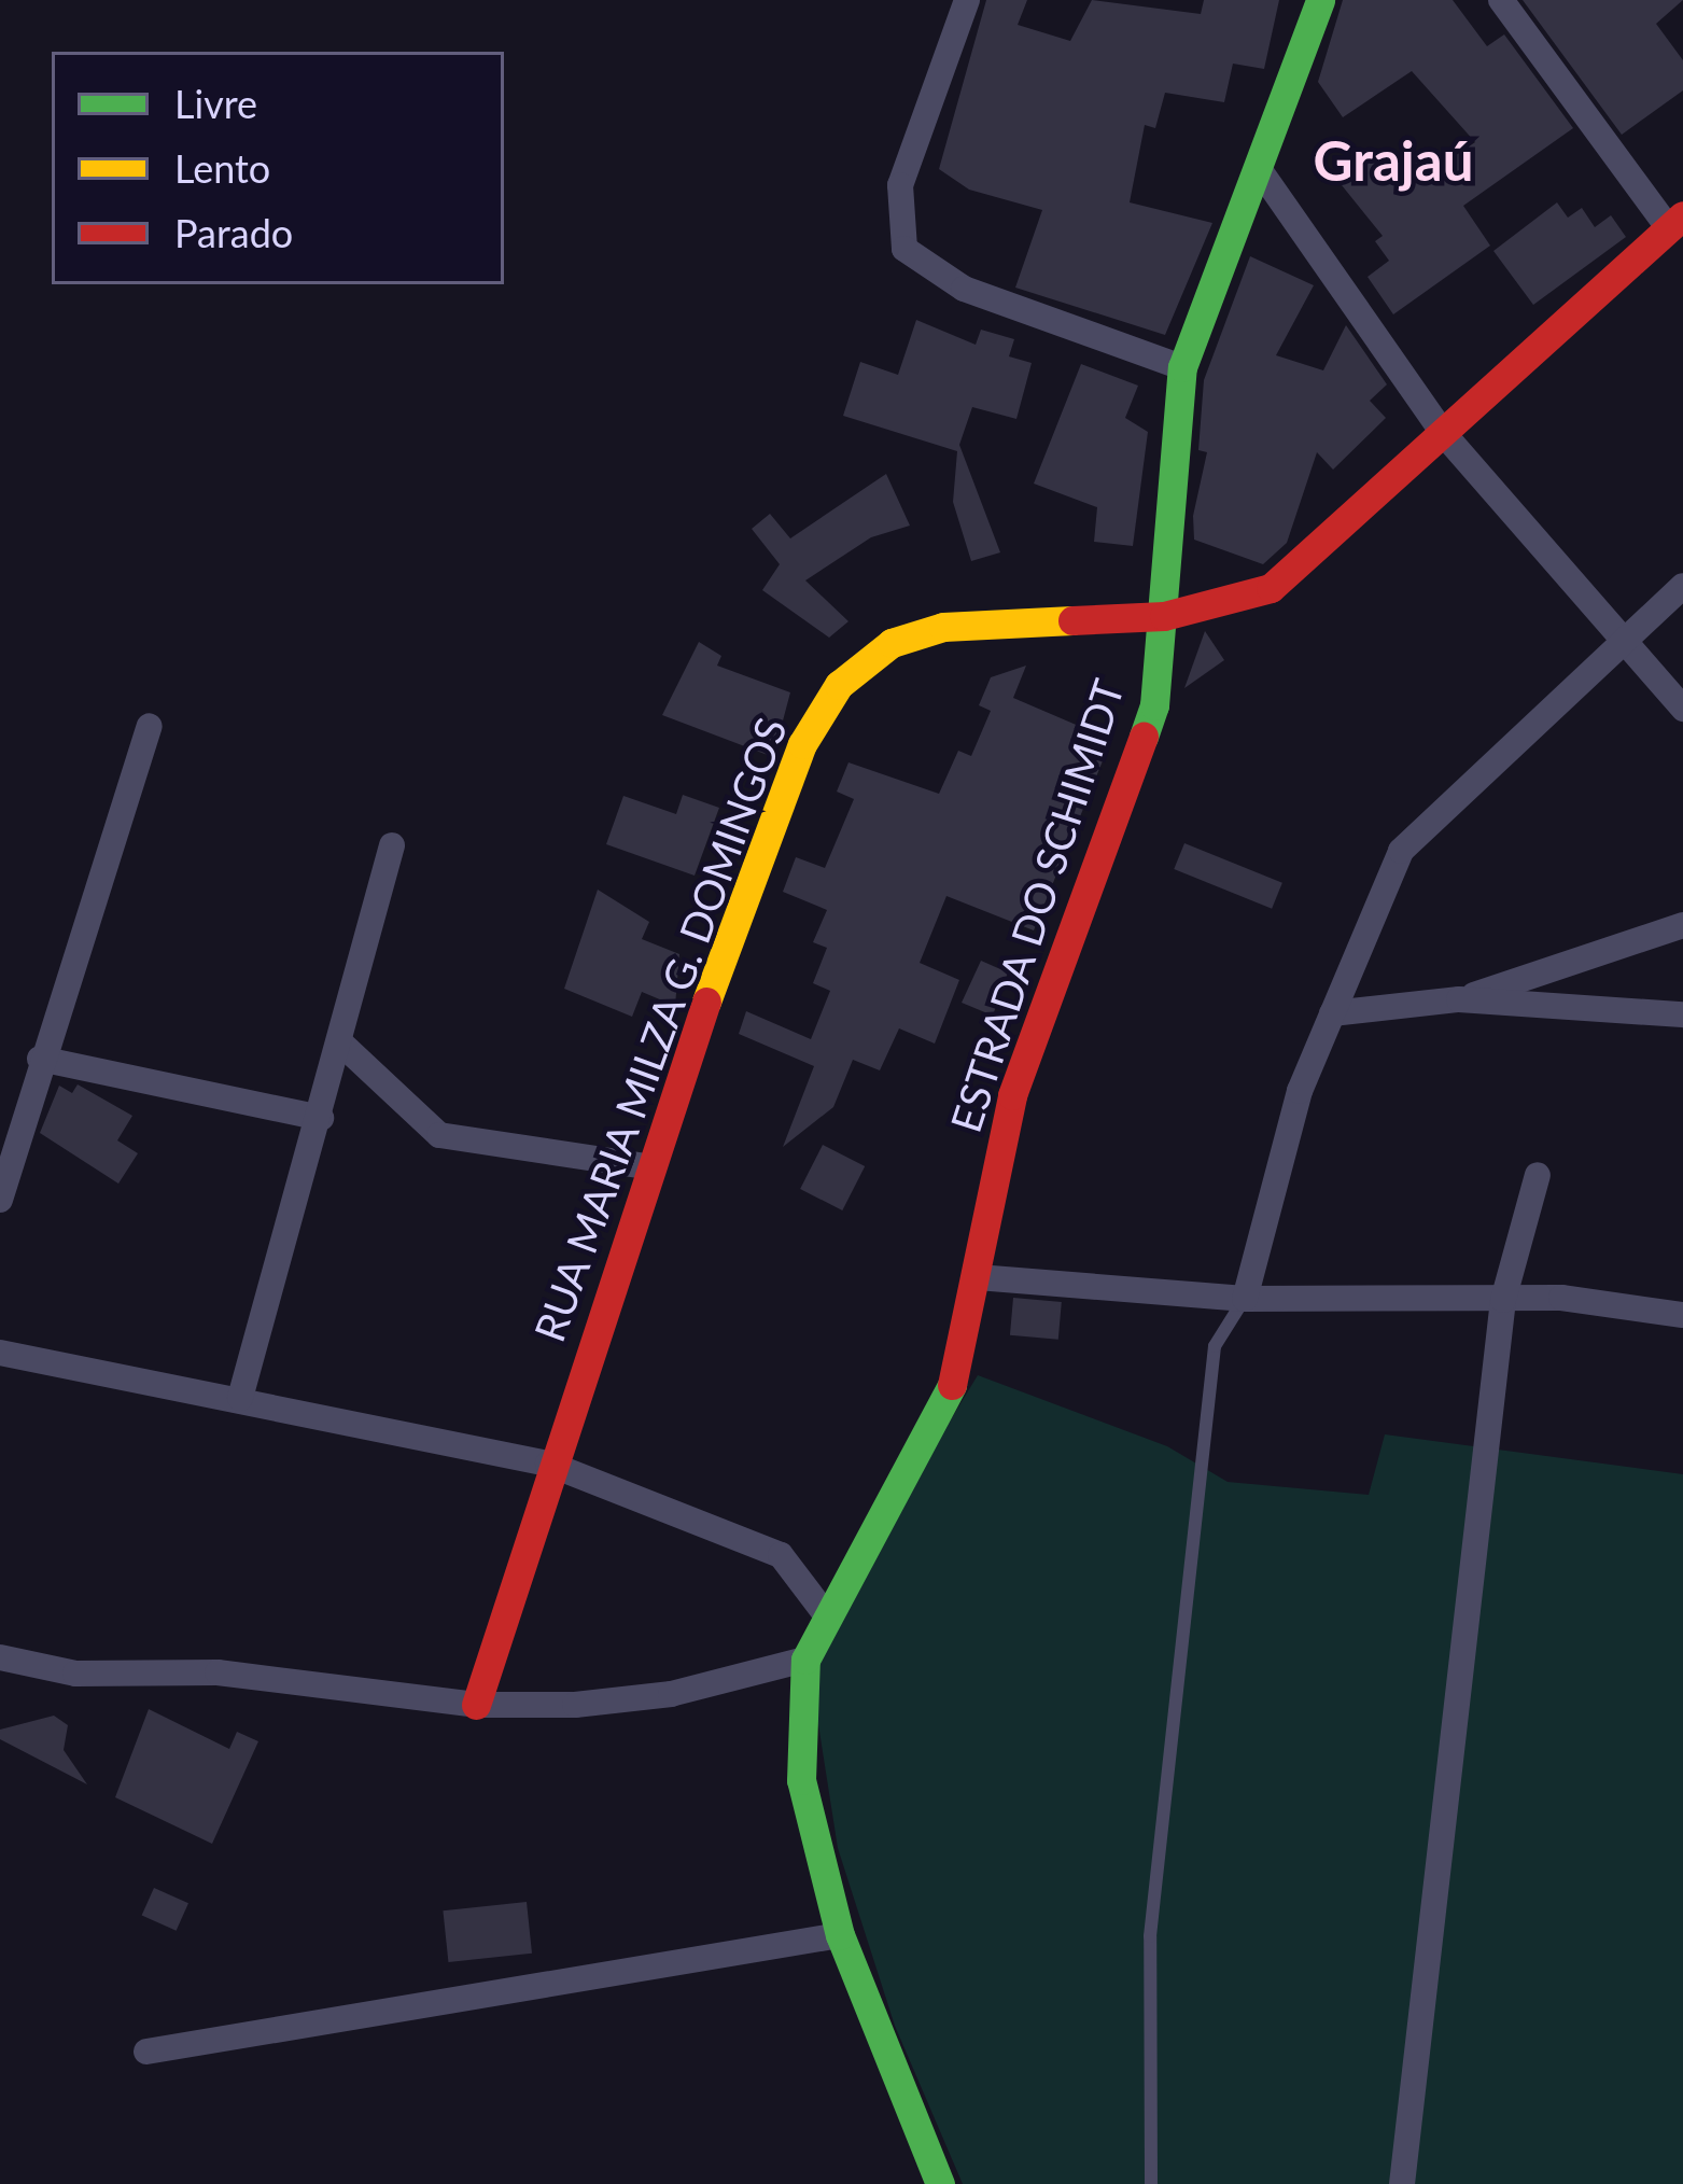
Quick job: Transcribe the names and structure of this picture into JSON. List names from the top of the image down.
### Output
{
  "streets": {
    "street": ["ESTRADA DO SCHIMIDT", "RUA MARIA MILZA G. DOMINGOS"]
  },
  "crossings": [
    ["ESTRADA DO SCHIMIDT", "RUA MARIA MILZA G. DOMINGOS"]
  ],
  "districts": ["Grajaú"],
  "legend": ["Livre", "Lento", "Parado"]
}
